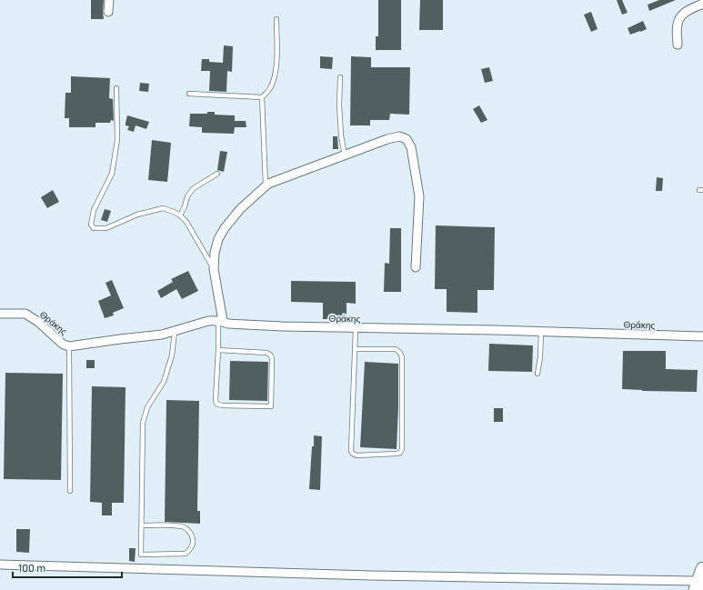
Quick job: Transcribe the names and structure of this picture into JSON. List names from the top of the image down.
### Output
{
  "streets": {
    "street": ["Θράκης"]
  },
  "scale_bar": "100 m"
}
